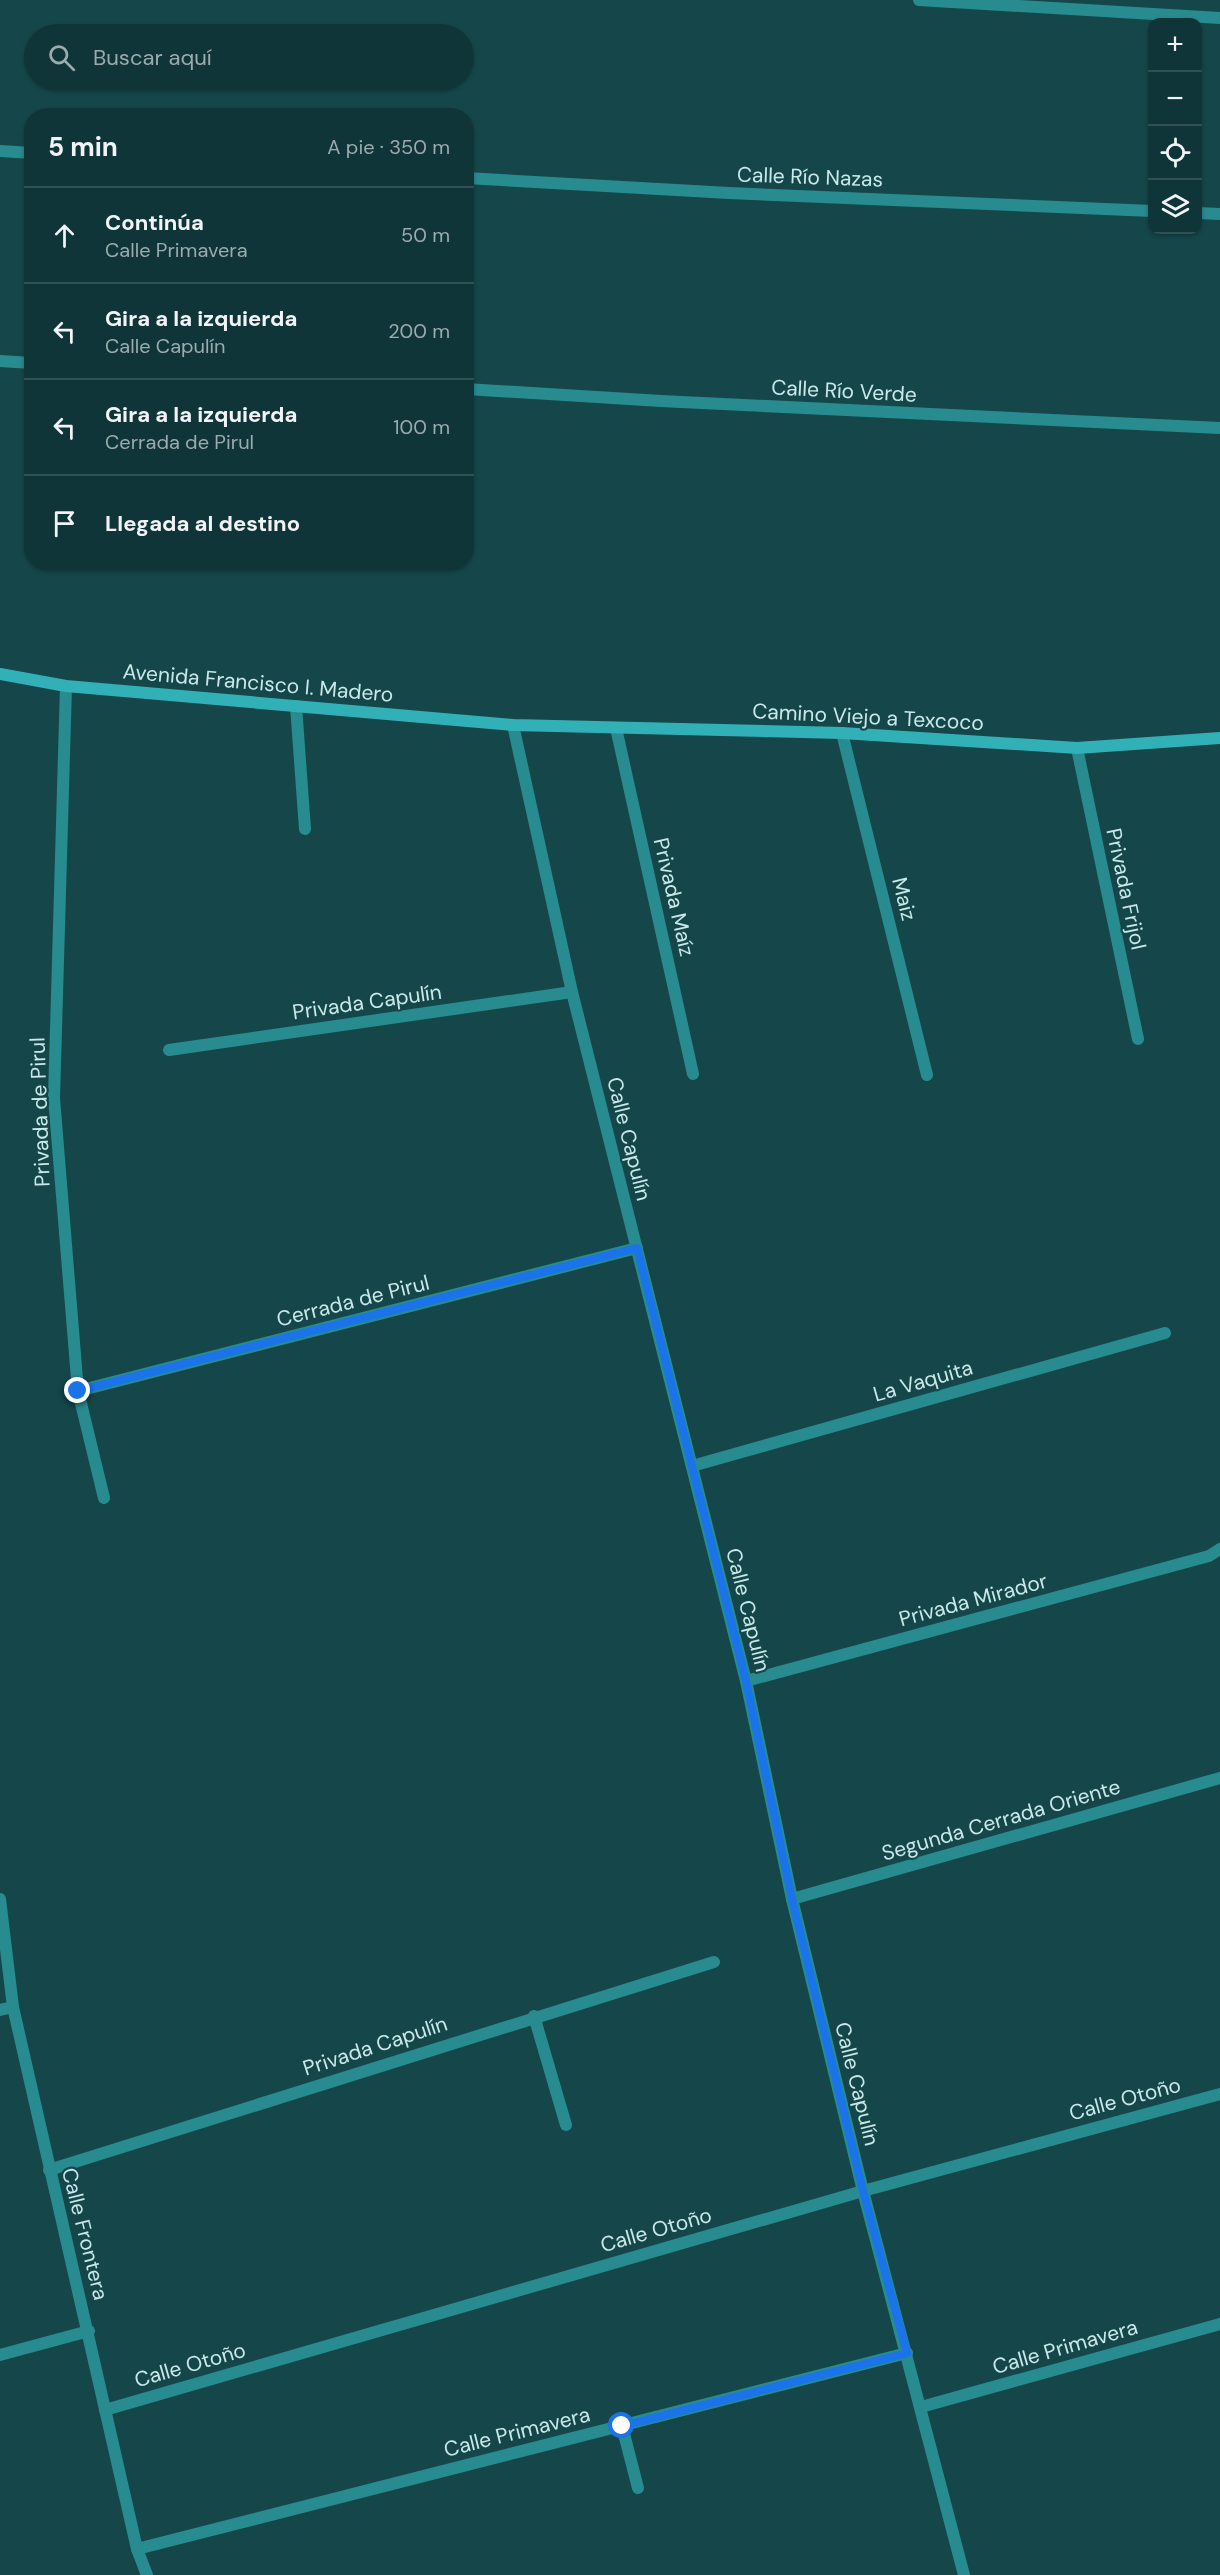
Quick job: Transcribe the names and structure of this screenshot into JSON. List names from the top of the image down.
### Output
{
  "streets": {
    "main road": ["Avenida Francisco I. Madero", "Camino Viejo a Texcoco"],
    "street": [
      "Calle Río Nazas",
      "Calle Río Verde",
      "Privada Frijol",
      "Privada Maíz",
      "Maiz",
      "Privada Capulín",
      "Privada de Pirul",
      "Calle Capulín",
      "Cerrada de Pirul",
      "La Vaquita",
      "Privada Mirador",
      "Segunda Cerrada Oriente",
      "Calle Otoño",
      "Calle Frontera",
      "Calle Primavera"
    ]
  },
  "crossings": [
    ["Avenida Francisco I. Madero", "Camino Viejo a Texcoco"],
    ["Avenida Francisco I. Madero", "Privada de Pirul"],
    ["Avenida Francisco I. Madero", "Calle Capulín"],
    ["Camino Viejo a Texcoco", "Privada Frijol"],
    ["Camino Viejo a Texcoco", "Privada Maíz"],
    ["Camino Viejo a Texcoco", "Maiz"],
    ["Camino Viejo a Texcoco", "Calle Capulín"],
    ["Privada Capulín", "Calle Capulín"],
    ["Privada Capulín", "Calle Frontera"],
    ["Privada de Pirul", "Cerrada de Pirul"],
    ["Calle Capulín", "Cerrada de Pirul"],
    ["Calle Capulín", "La Vaquita"],
    ["Calle Capulín", "Privada Mirador"],
    ["Calle Capulín", "Segunda Cerrada Oriente"],
    ["Calle Capulín", "Calle Otoño"],
    ["Calle Capulín", "Calle Primavera"],
    ["Calle Otoño", "Calle Frontera"],
    ["Calle Frontera", "Calle Primavera"]
  ],
  "page": {
    "map_buttons": ["+", "−"],
    "search": "Buscar aquí",
    "heading": ["5 min", "A pie · 350 m"],
    "list": [
      ["Continúa", "Calle Primavera", "50 m"],
      ["Gira a la izquierda", "Calle Capulín", "200 m"],
      ["Gira a la izquierda", "Cerrada de Pirul", "100 m"],
      "Llegada al destino"
    ]
  }
}
